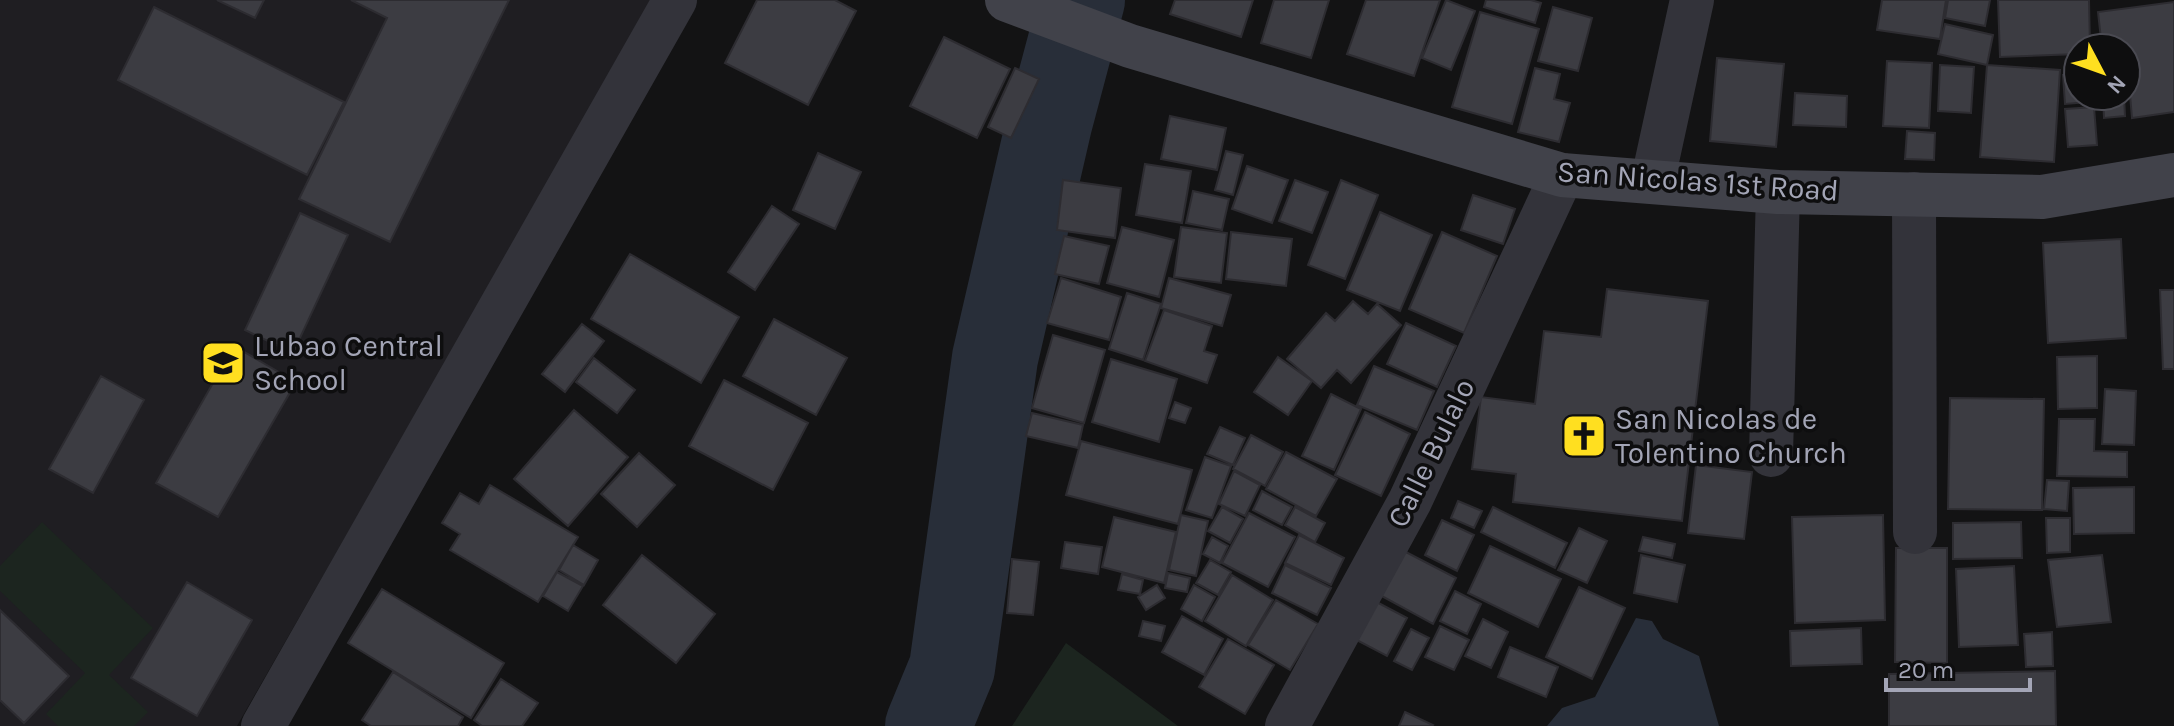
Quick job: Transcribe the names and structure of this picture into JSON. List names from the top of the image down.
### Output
{
  "streets": {
    "main road": ["San Nicolas 1st Road"],
    "street": ["Calle Bulalo"]
  },
  "crossings": [
    ["San Nicolas 1st Road", "Calle Bulalo"]
  ],
  "places": {
    "school or university": ["Lubao Central School"],
    "church": ["San Nicolas de Tolentino Church"]
  },
  "scale_bar": "20 m",
  "north": "bottom right"
}
